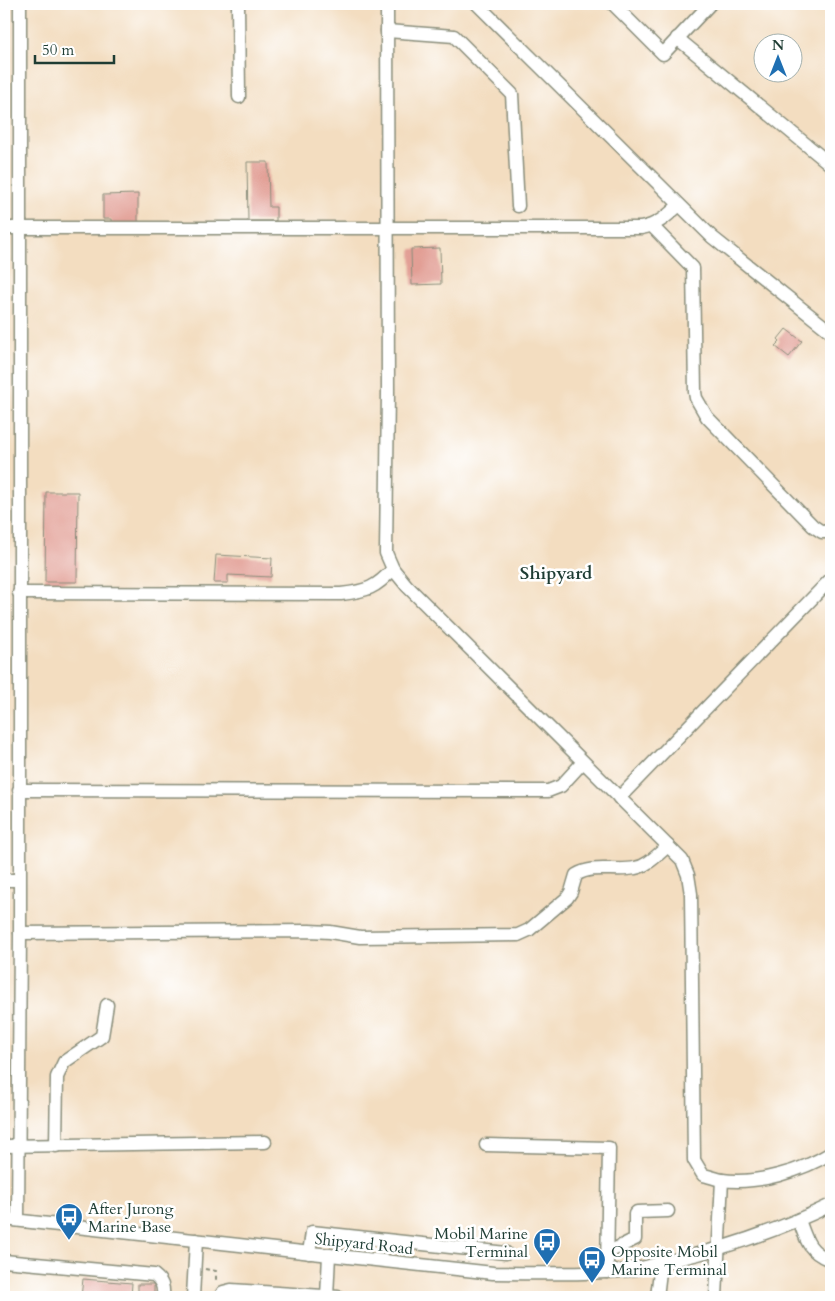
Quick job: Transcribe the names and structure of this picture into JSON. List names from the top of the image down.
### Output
{
  "streets": {
    "street": ["Shipyard Road"]
  },
  "districts": ["Shipyard"],
  "places": {
    "bus stop": ["After Jurong Marine Base", "Mobil Marine Terminal", "Opposite Mobil Marine Terminal"]
  },
  "scale_bar": "50 m",
  "north": "top"
}
